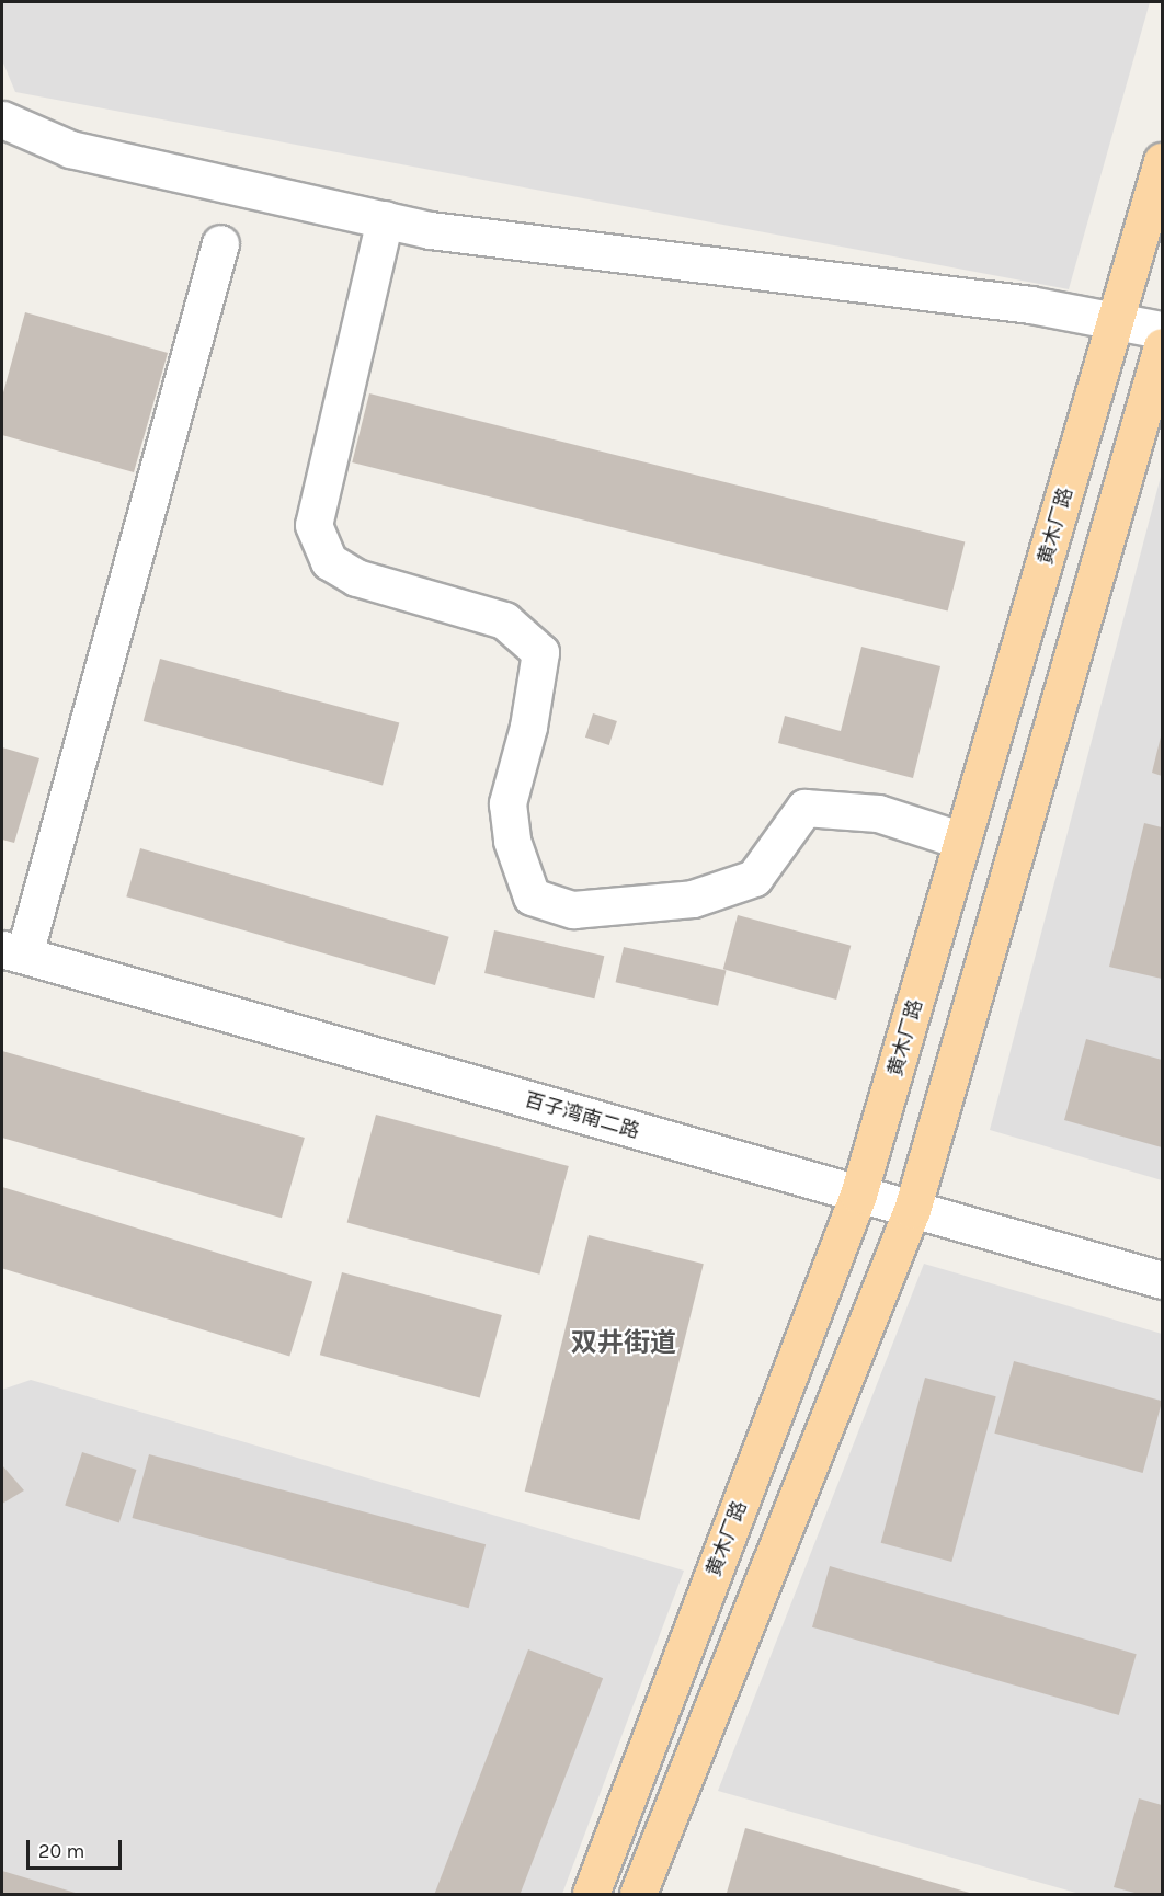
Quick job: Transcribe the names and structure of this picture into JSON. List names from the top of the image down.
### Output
{
  "streets": {
    "main road": ["黄木厂路"],
    "street": ["百子湾南二路"]
  },
  "crossings": [
    ["黄木厂路", "百子湾南二路"]
  ],
  "districts": ["双井街道"],
  "scale_bar": "20 m"
}
